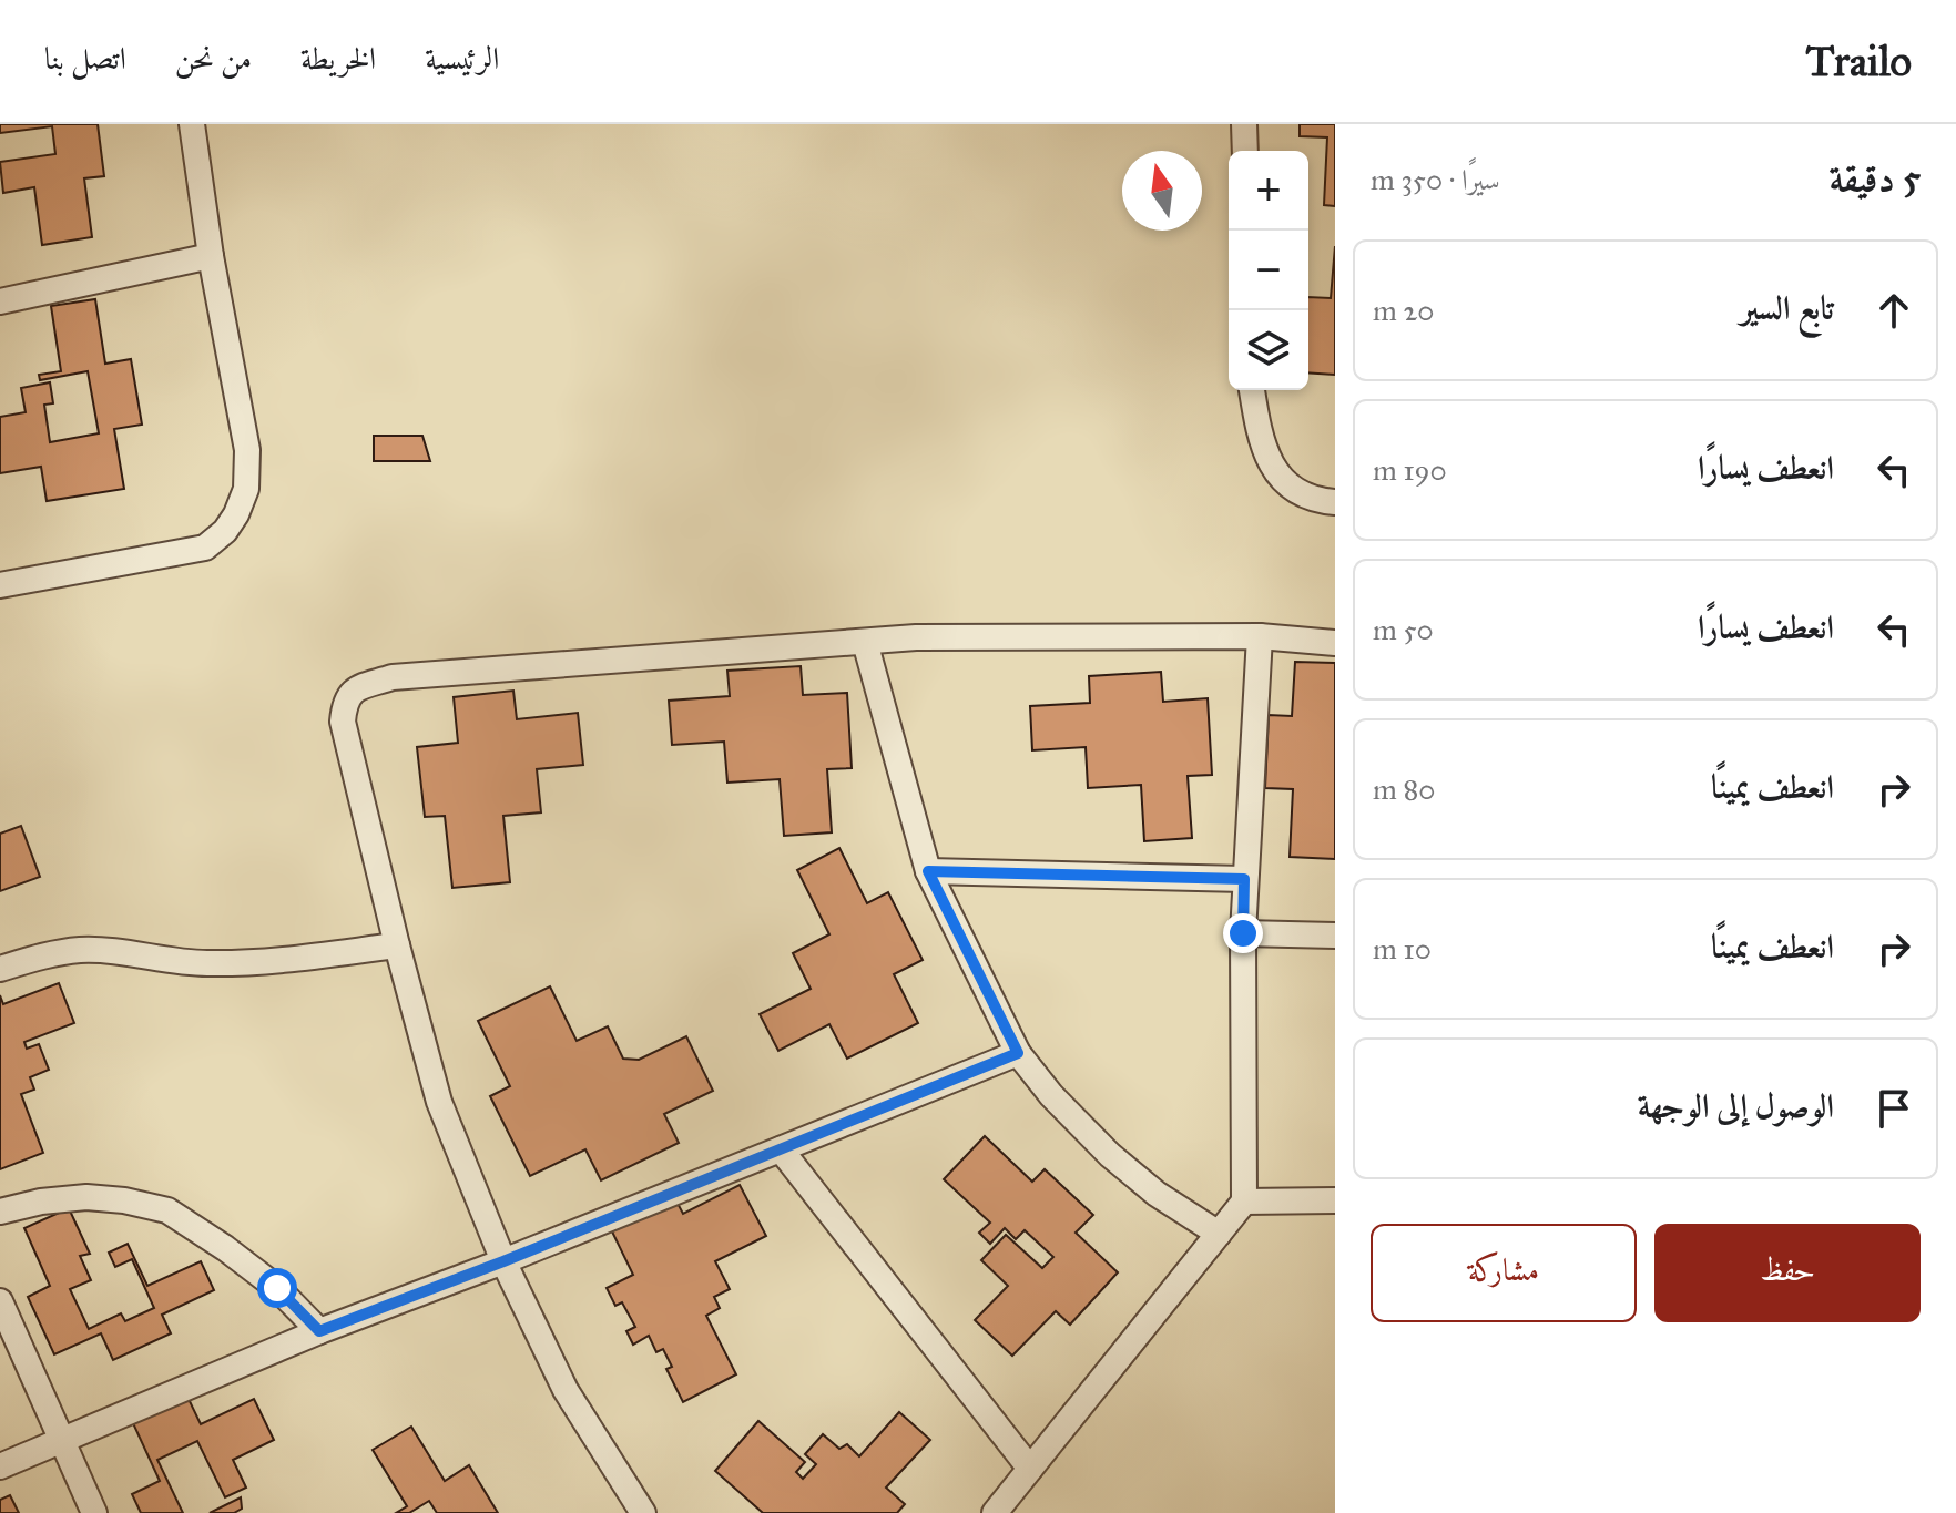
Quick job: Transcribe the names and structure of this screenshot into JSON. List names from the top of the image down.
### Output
{
  "north": "top",
  "page": {
    "header": "Trailo",
    "nav": [
      "الرئيسية",
      "الخريطة",
      "من نحن",
      "اتصل بنا"
    ],
    "heading": ["5 دقيقة", "سيرًا · 350 m"],
    "map_buttons": ["+", "−"],
    "list": [
      ["تابع السير", "20 m"],
      ["انعطف يسارًا", "190 m"],
      ["انعطف يسارًا", "50 m"],
      ["انعطف يمينًا", "80 m"],
      ["انعطف يمينًا", "10 m"],
      "الوصول إلى الوجهة"
    ],
    "buttons": ["حفظ", "مشاركة"]
  }
}
